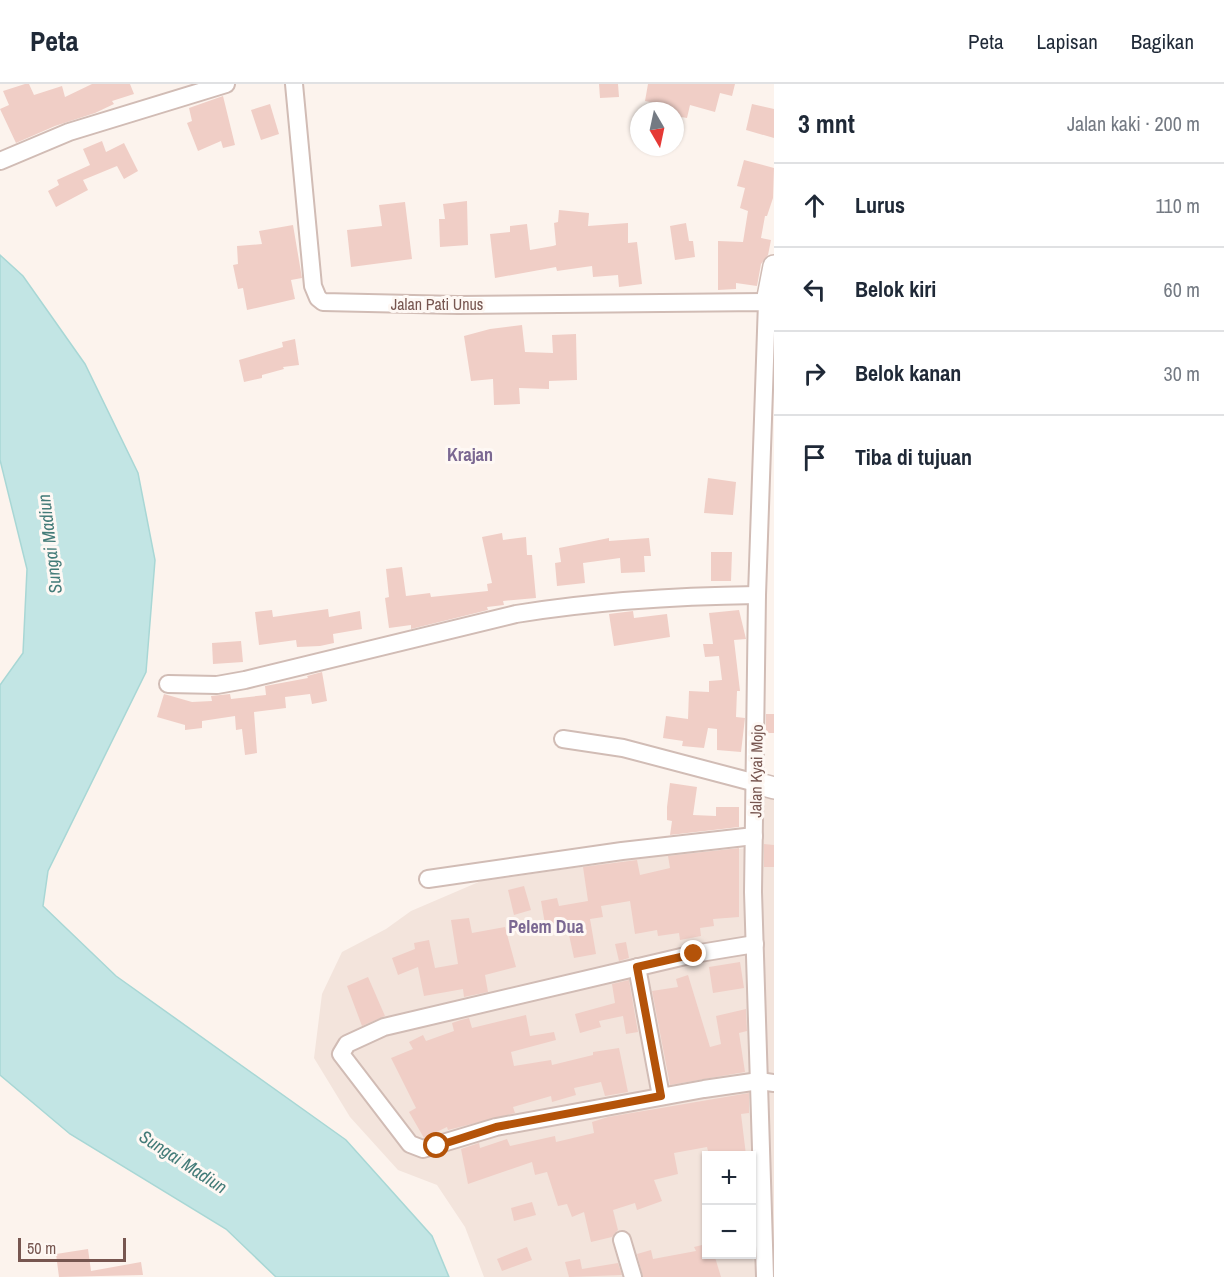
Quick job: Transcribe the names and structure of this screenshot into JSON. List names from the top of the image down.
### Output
{
  "streets": {
    "street": ["Jalan Pati Unus", "Jalan Kyai Mojo"]
  },
  "crossings": [
    ["Jalan Pati Unus", "Jalan Kyai Mojo"]
  ],
  "districts": ["Krajan", "Pelem Dua"],
  "water": ["Sungai Madiun"],
  "scale_bar": "50 m",
  "north": "bottom",
  "page": {
    "header": "Peta",
    "nav": ["Peta", "Lapisan", "Bagikan"],
    "heading": ["3 mnt", "Jalan kaki · 200 m"],
    "list": [
      ["Lurus", "110 m"],
      ["Belok kiri", "60 m"],
      ["Belok kanan", "30 m"],
      "Tiba di tujuan"
    ],
    "map_buttons": ["+", "−"],
    "scale": "50 m"
  }
}
